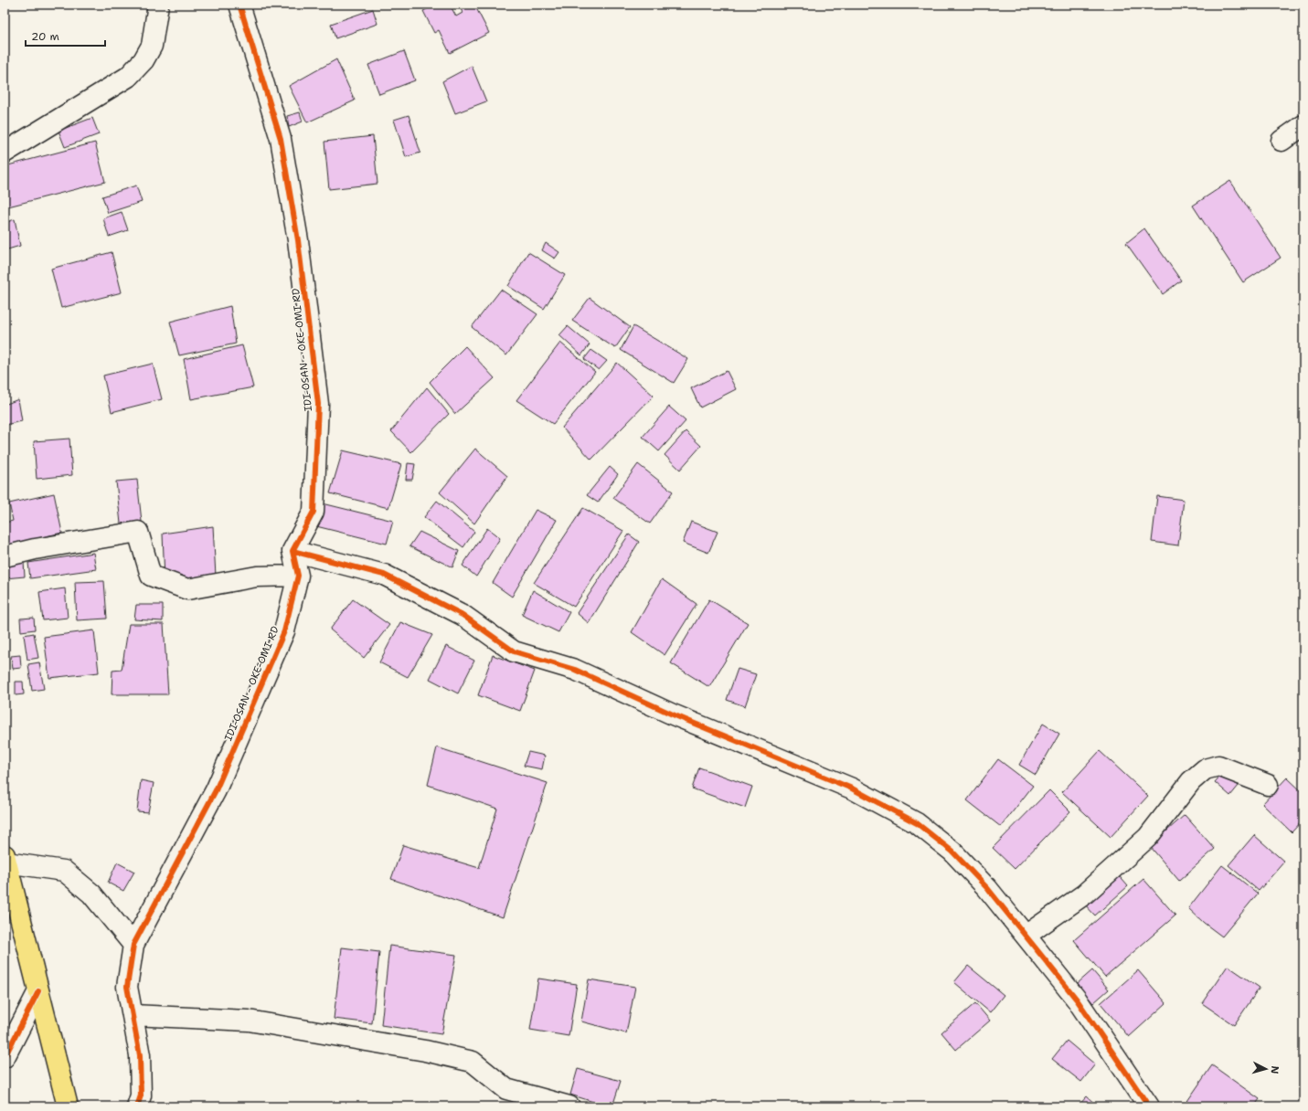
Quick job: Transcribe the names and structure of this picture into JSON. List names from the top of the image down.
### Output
{
  "streets": {
    "street": ["IDI-OSAN - OKE-OMI RD"]
  },
  "scale_bar": "20 m",
  "north": "right"
}
